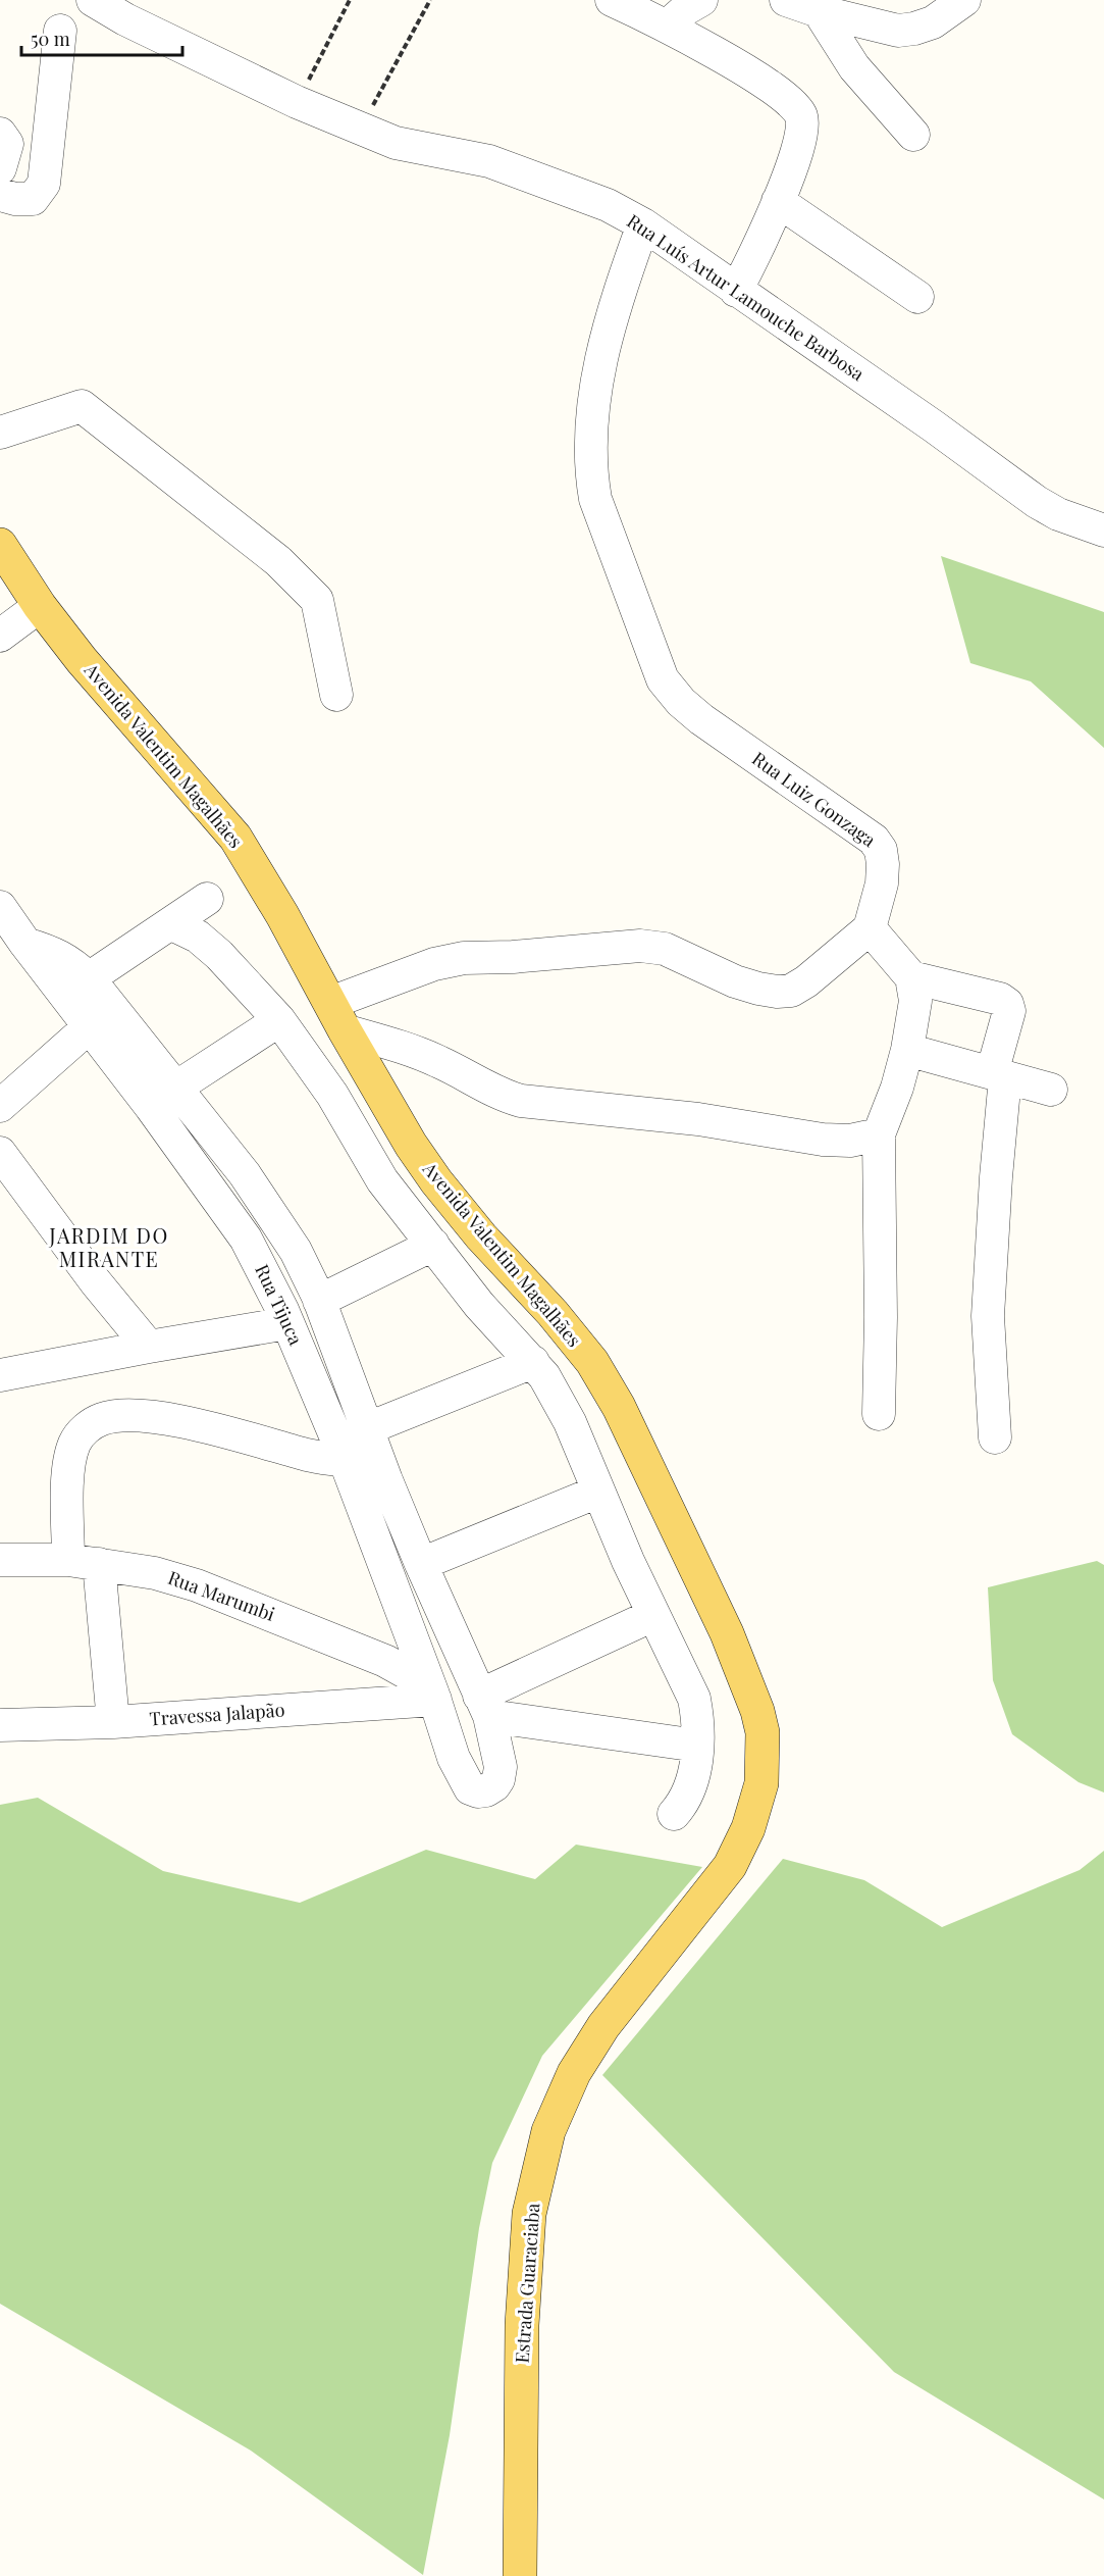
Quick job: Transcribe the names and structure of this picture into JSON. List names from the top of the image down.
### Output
{
  "streets": {
    "main road": ["Avenida Valentim Magalhães", "Estrada Guaraciaba"],
    "street": [
      "Rua Luís Artur Lamouche Barbosa",
      "Rua Luiz Gonzaga",
      "Rua Tijuca",
      "Rua Marumbi",
      "Travessa Jalapão"
    ]
  },
  "crossings": [
    ["Rua Luís Artur Lamouche Barbosa", "Rua Luiz Gonzaga"],
    ["Avenida Valentim Magalhães", "Estrada Guaraciaba"],
    ["Rua Tijuca", "Rua Marumbi"],
    ["Rua Tijuca", "Travessa Jalapão"],
    ["Rua Marumbi", "Travessa Jalapão"]
  ],
  "districts": ["JARDIM DO MIRANTE"],
  "scale_bar": "50 m"
}
